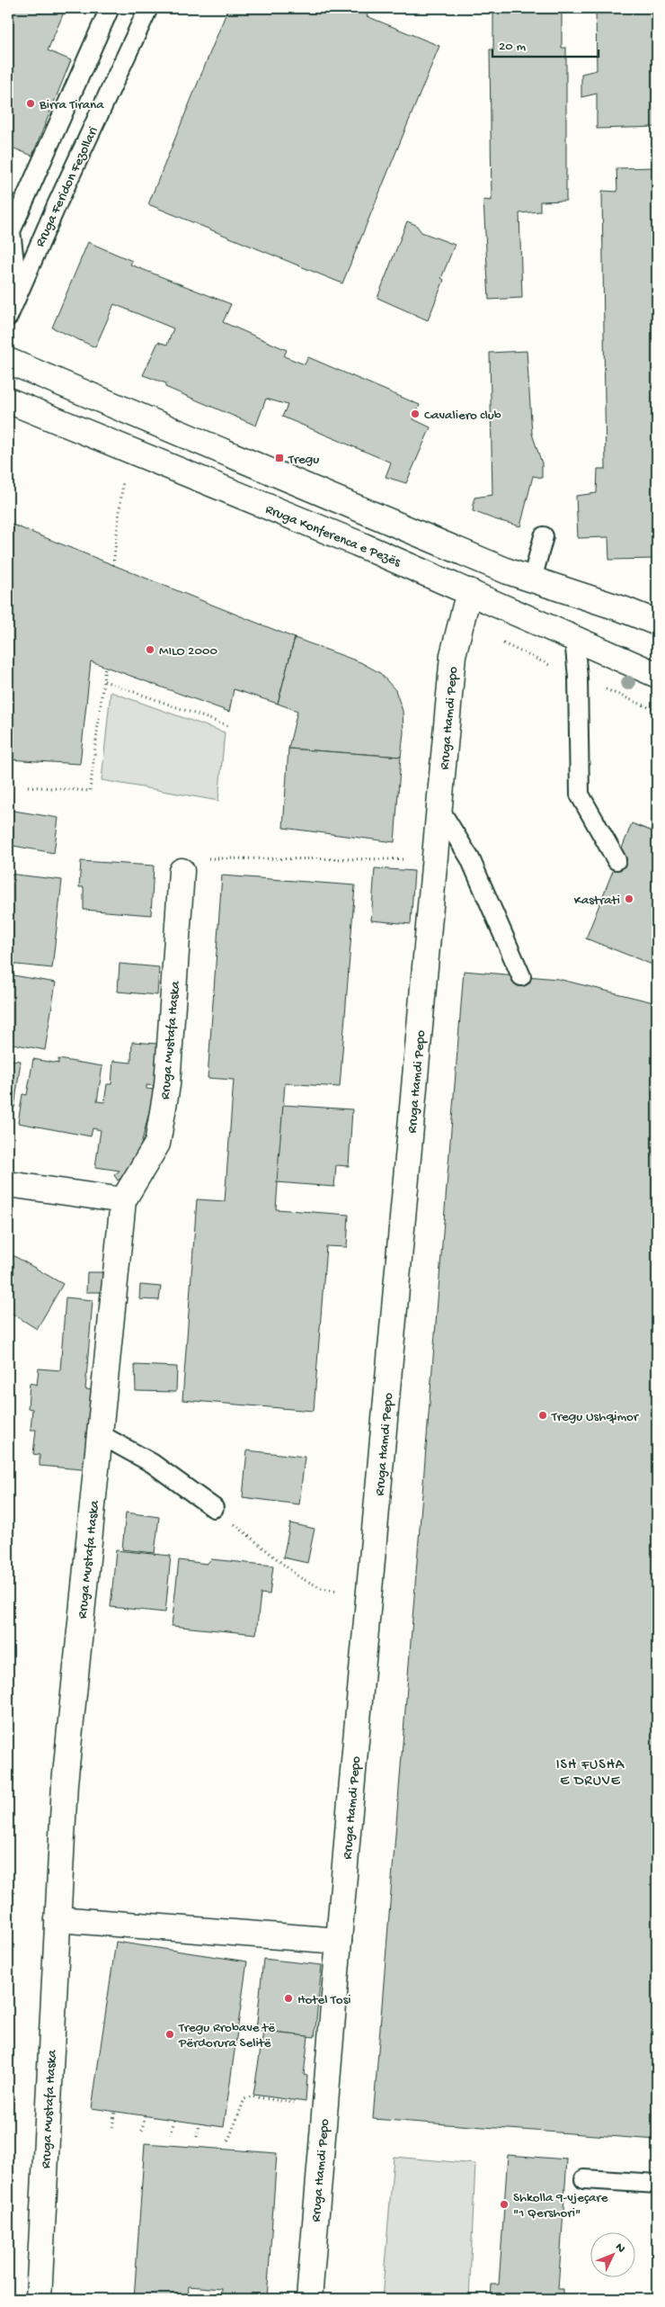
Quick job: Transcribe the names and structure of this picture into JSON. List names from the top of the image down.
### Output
{
  "streets": {
    "street": ["Rruga Konferenca e Pezës", "Rruga Hamdi Pepo", "Rruga Mustafa Haska"],
    "lane": ["Rruga Feridon Fezollari"]
  },
  "crossings": [
    ["Rruga Konferenca e Pezës", "Rruga Hamdi Pepo"]
  ],
  "districts": ["ISH FUSHA E DRUVE"],
  "places": {
    "other": [
      "Birra Tirana",
      "Cavaliero club",
      "MILO 2000",
      "Kastrati",
      "Tregu Ushqimor",
      "Hotel Tosi",
      "Tregu Rrobave të Përdorura Selitë",
      "Shkolla 9-vjeçare \"1 Qershori\""
    ],
    "transit": ["Tregu"]
  },
  "scale_bar": "20 m",
  "north": "top right"
}
